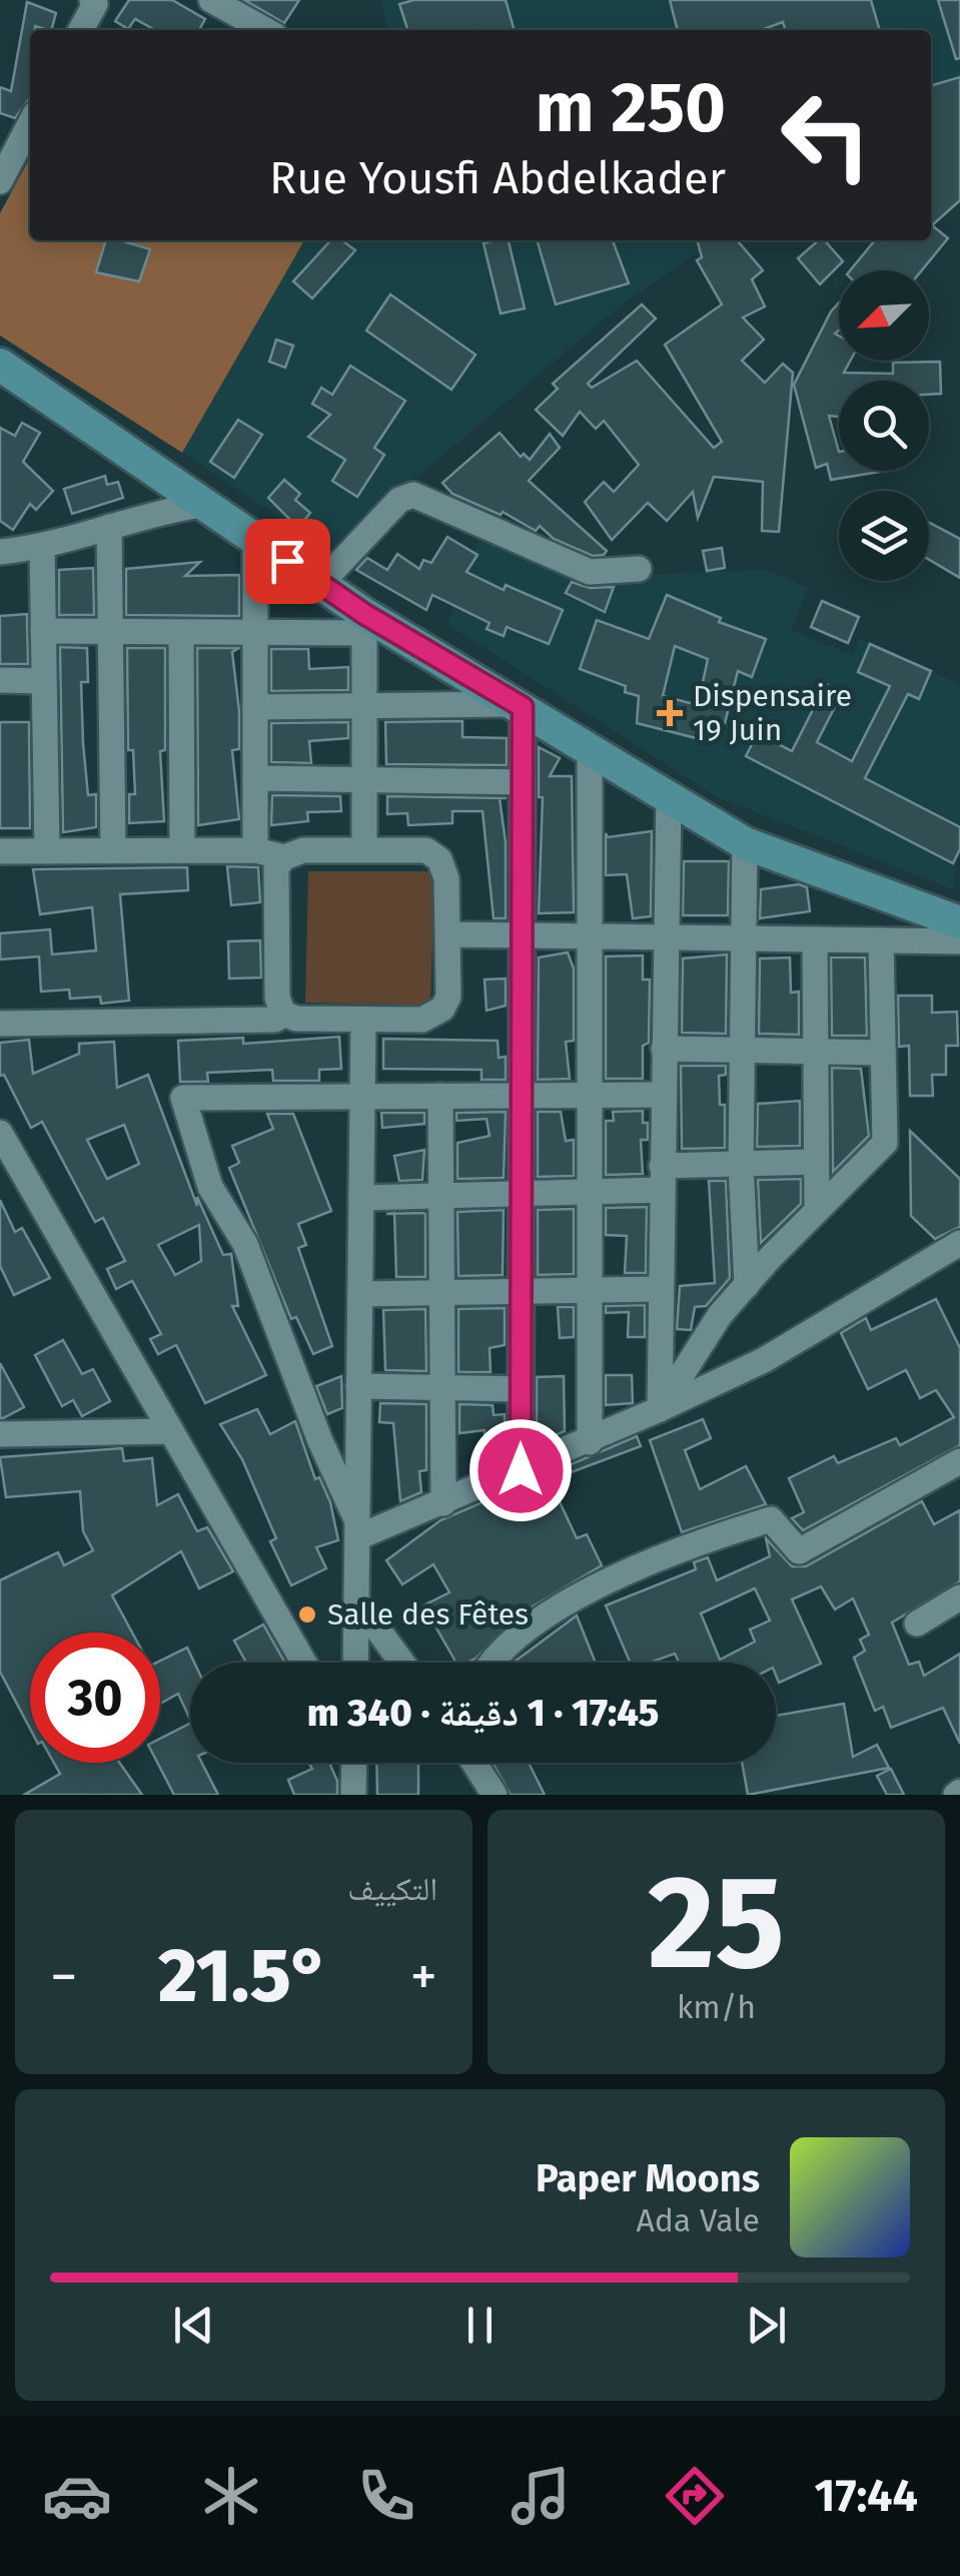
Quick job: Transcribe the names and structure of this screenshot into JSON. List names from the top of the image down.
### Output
{
  "places": {
    "health": ["Dispensaire 19 Juin"],
    "other": ["Salle des Fêtes"]
  },
  "north": "bottom left",
  "page": {
    "turn": ["250 m", "Rue Yousfi Abdelkader"],
    "limit": "30",
    "trip": "17:45 · 1 دقيقة · 340 m",
    "tile": [
      ["25", "km/h"],
      "التكييف"
    ],
    "heat": ["−", "21.5°", "+"],
    "song": ["Paper Moons", "Ada Vale"],
    "tabs": "17:44"
  }
}
